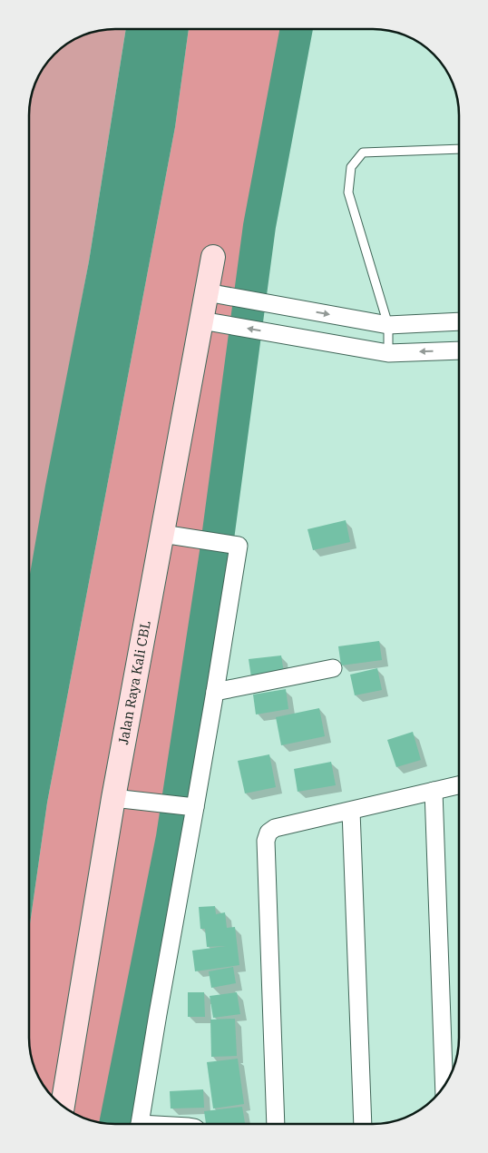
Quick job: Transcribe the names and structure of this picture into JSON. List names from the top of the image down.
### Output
{
  "streets": {
    "main road": ["Jalan Raya Kali CBL"]
  }
}
